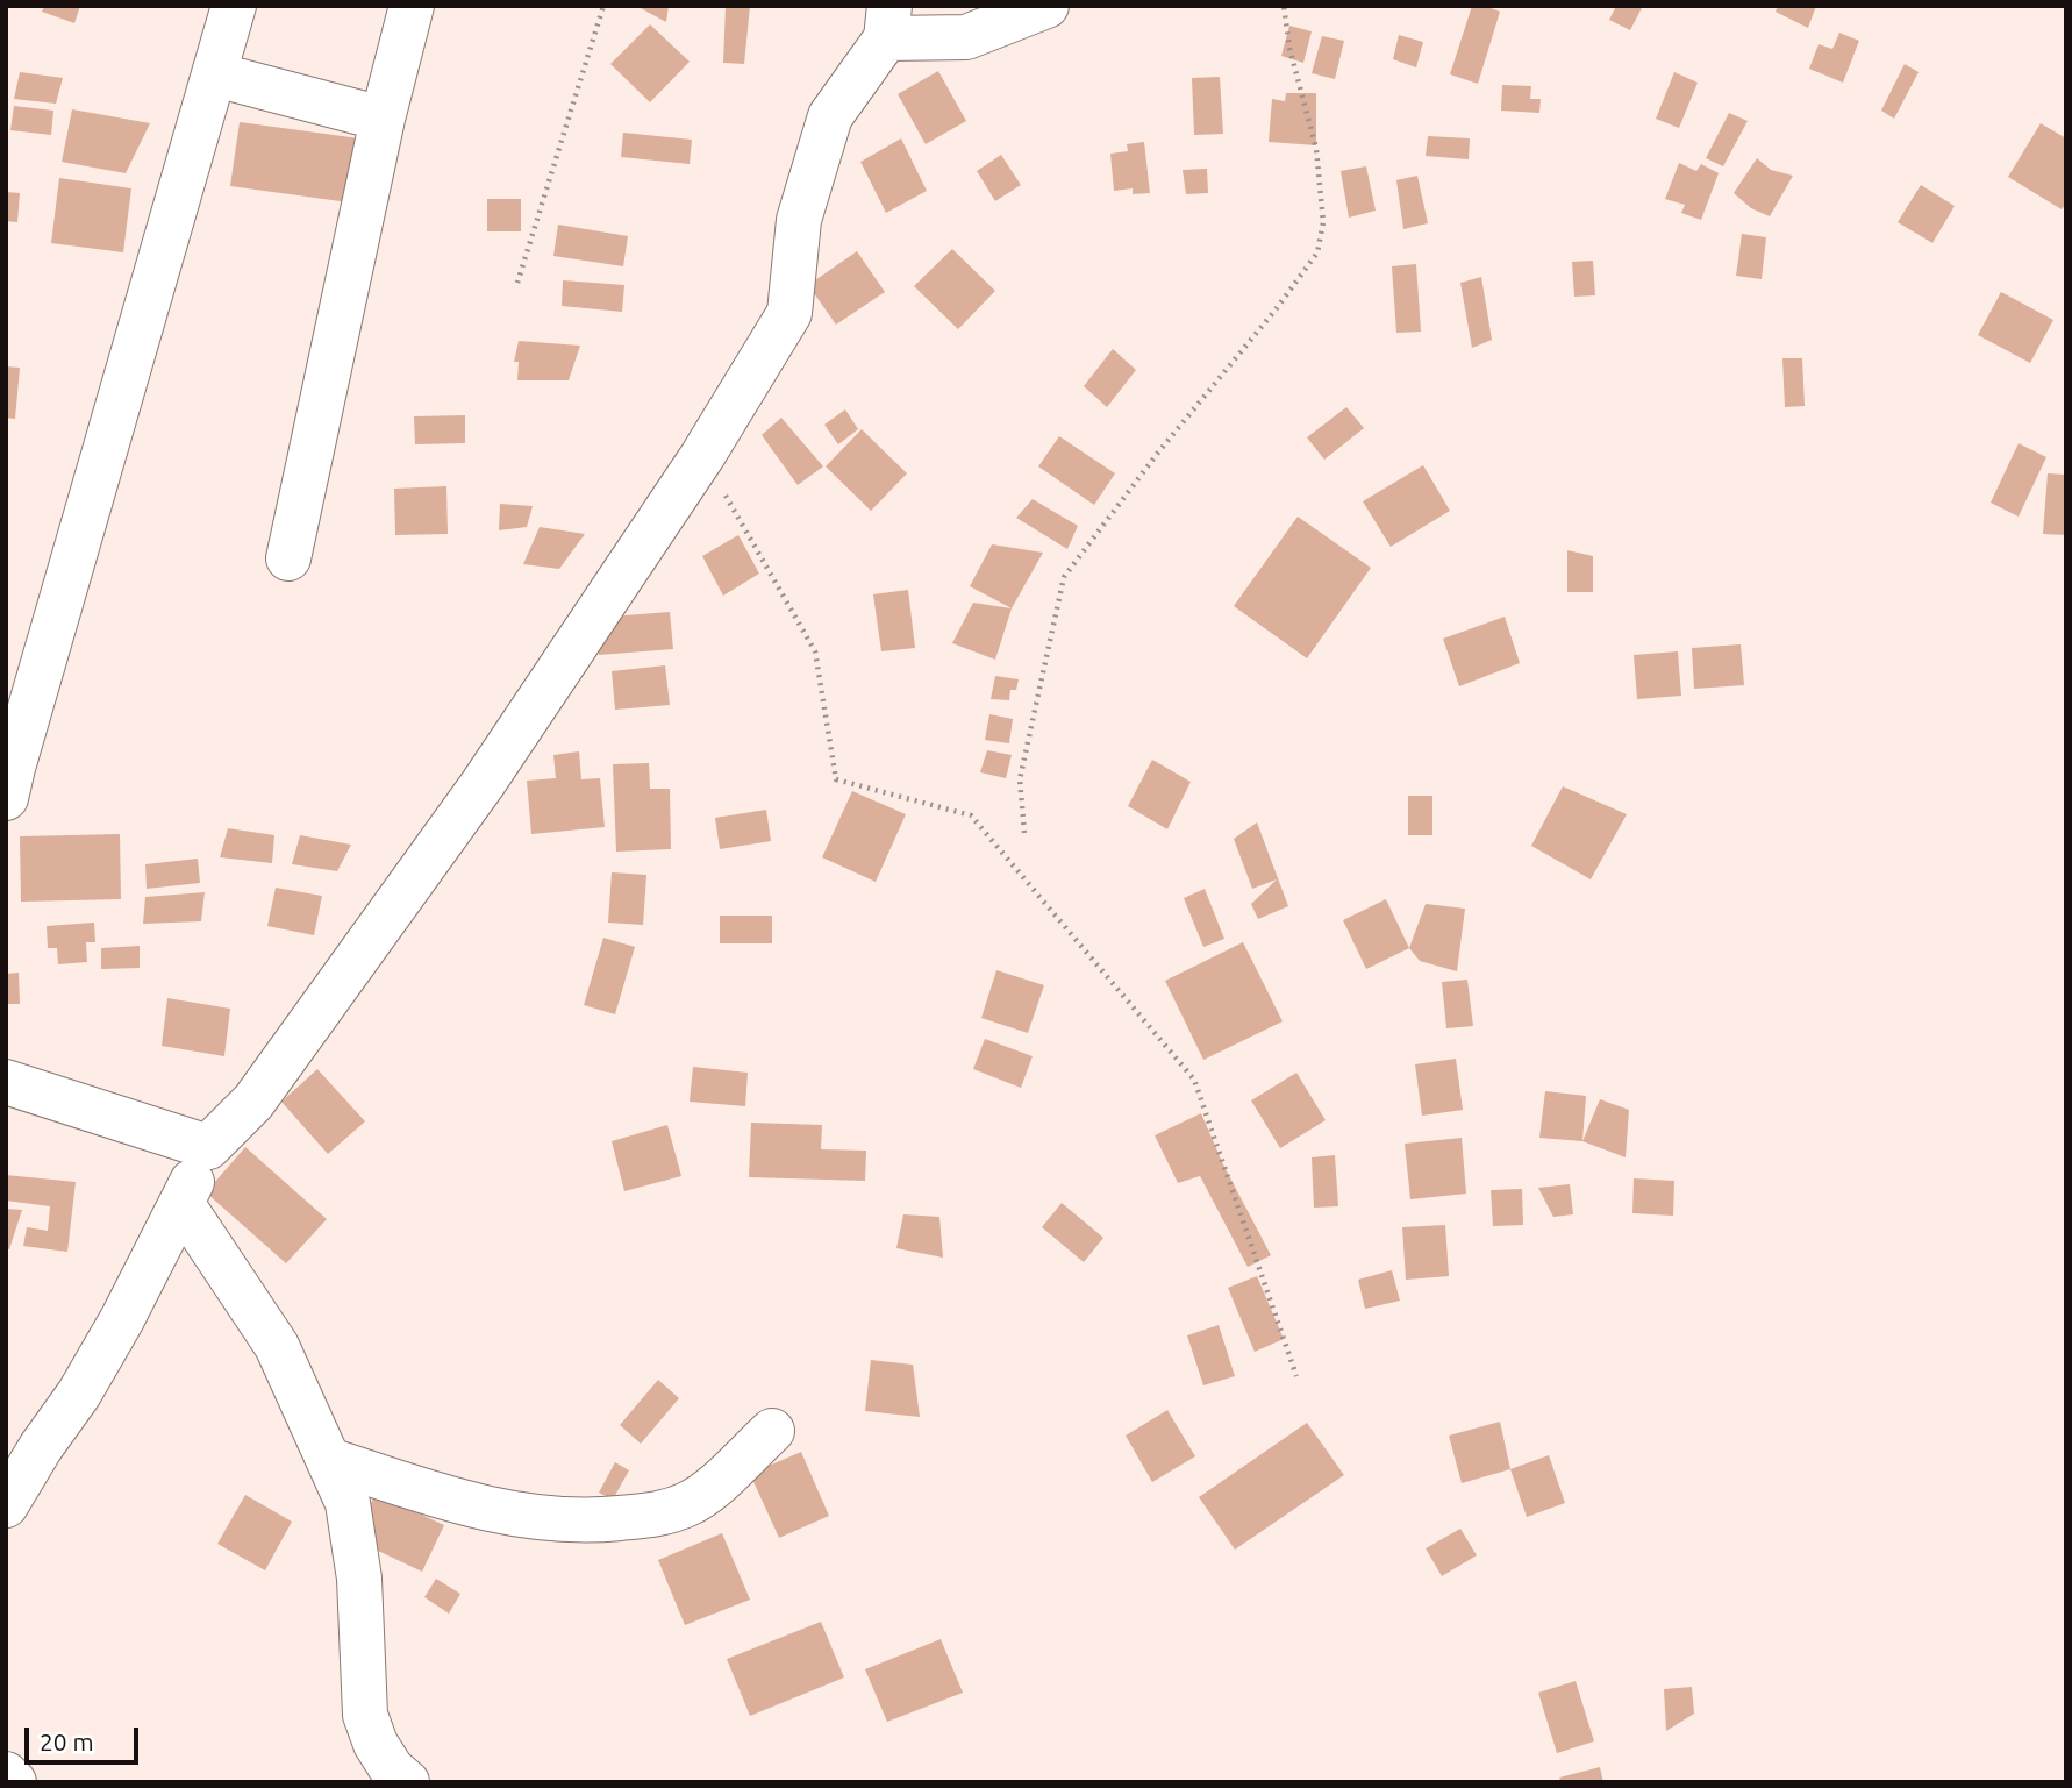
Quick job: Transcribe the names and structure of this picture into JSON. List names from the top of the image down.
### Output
{
  "scale_bar": "20 m"
}
